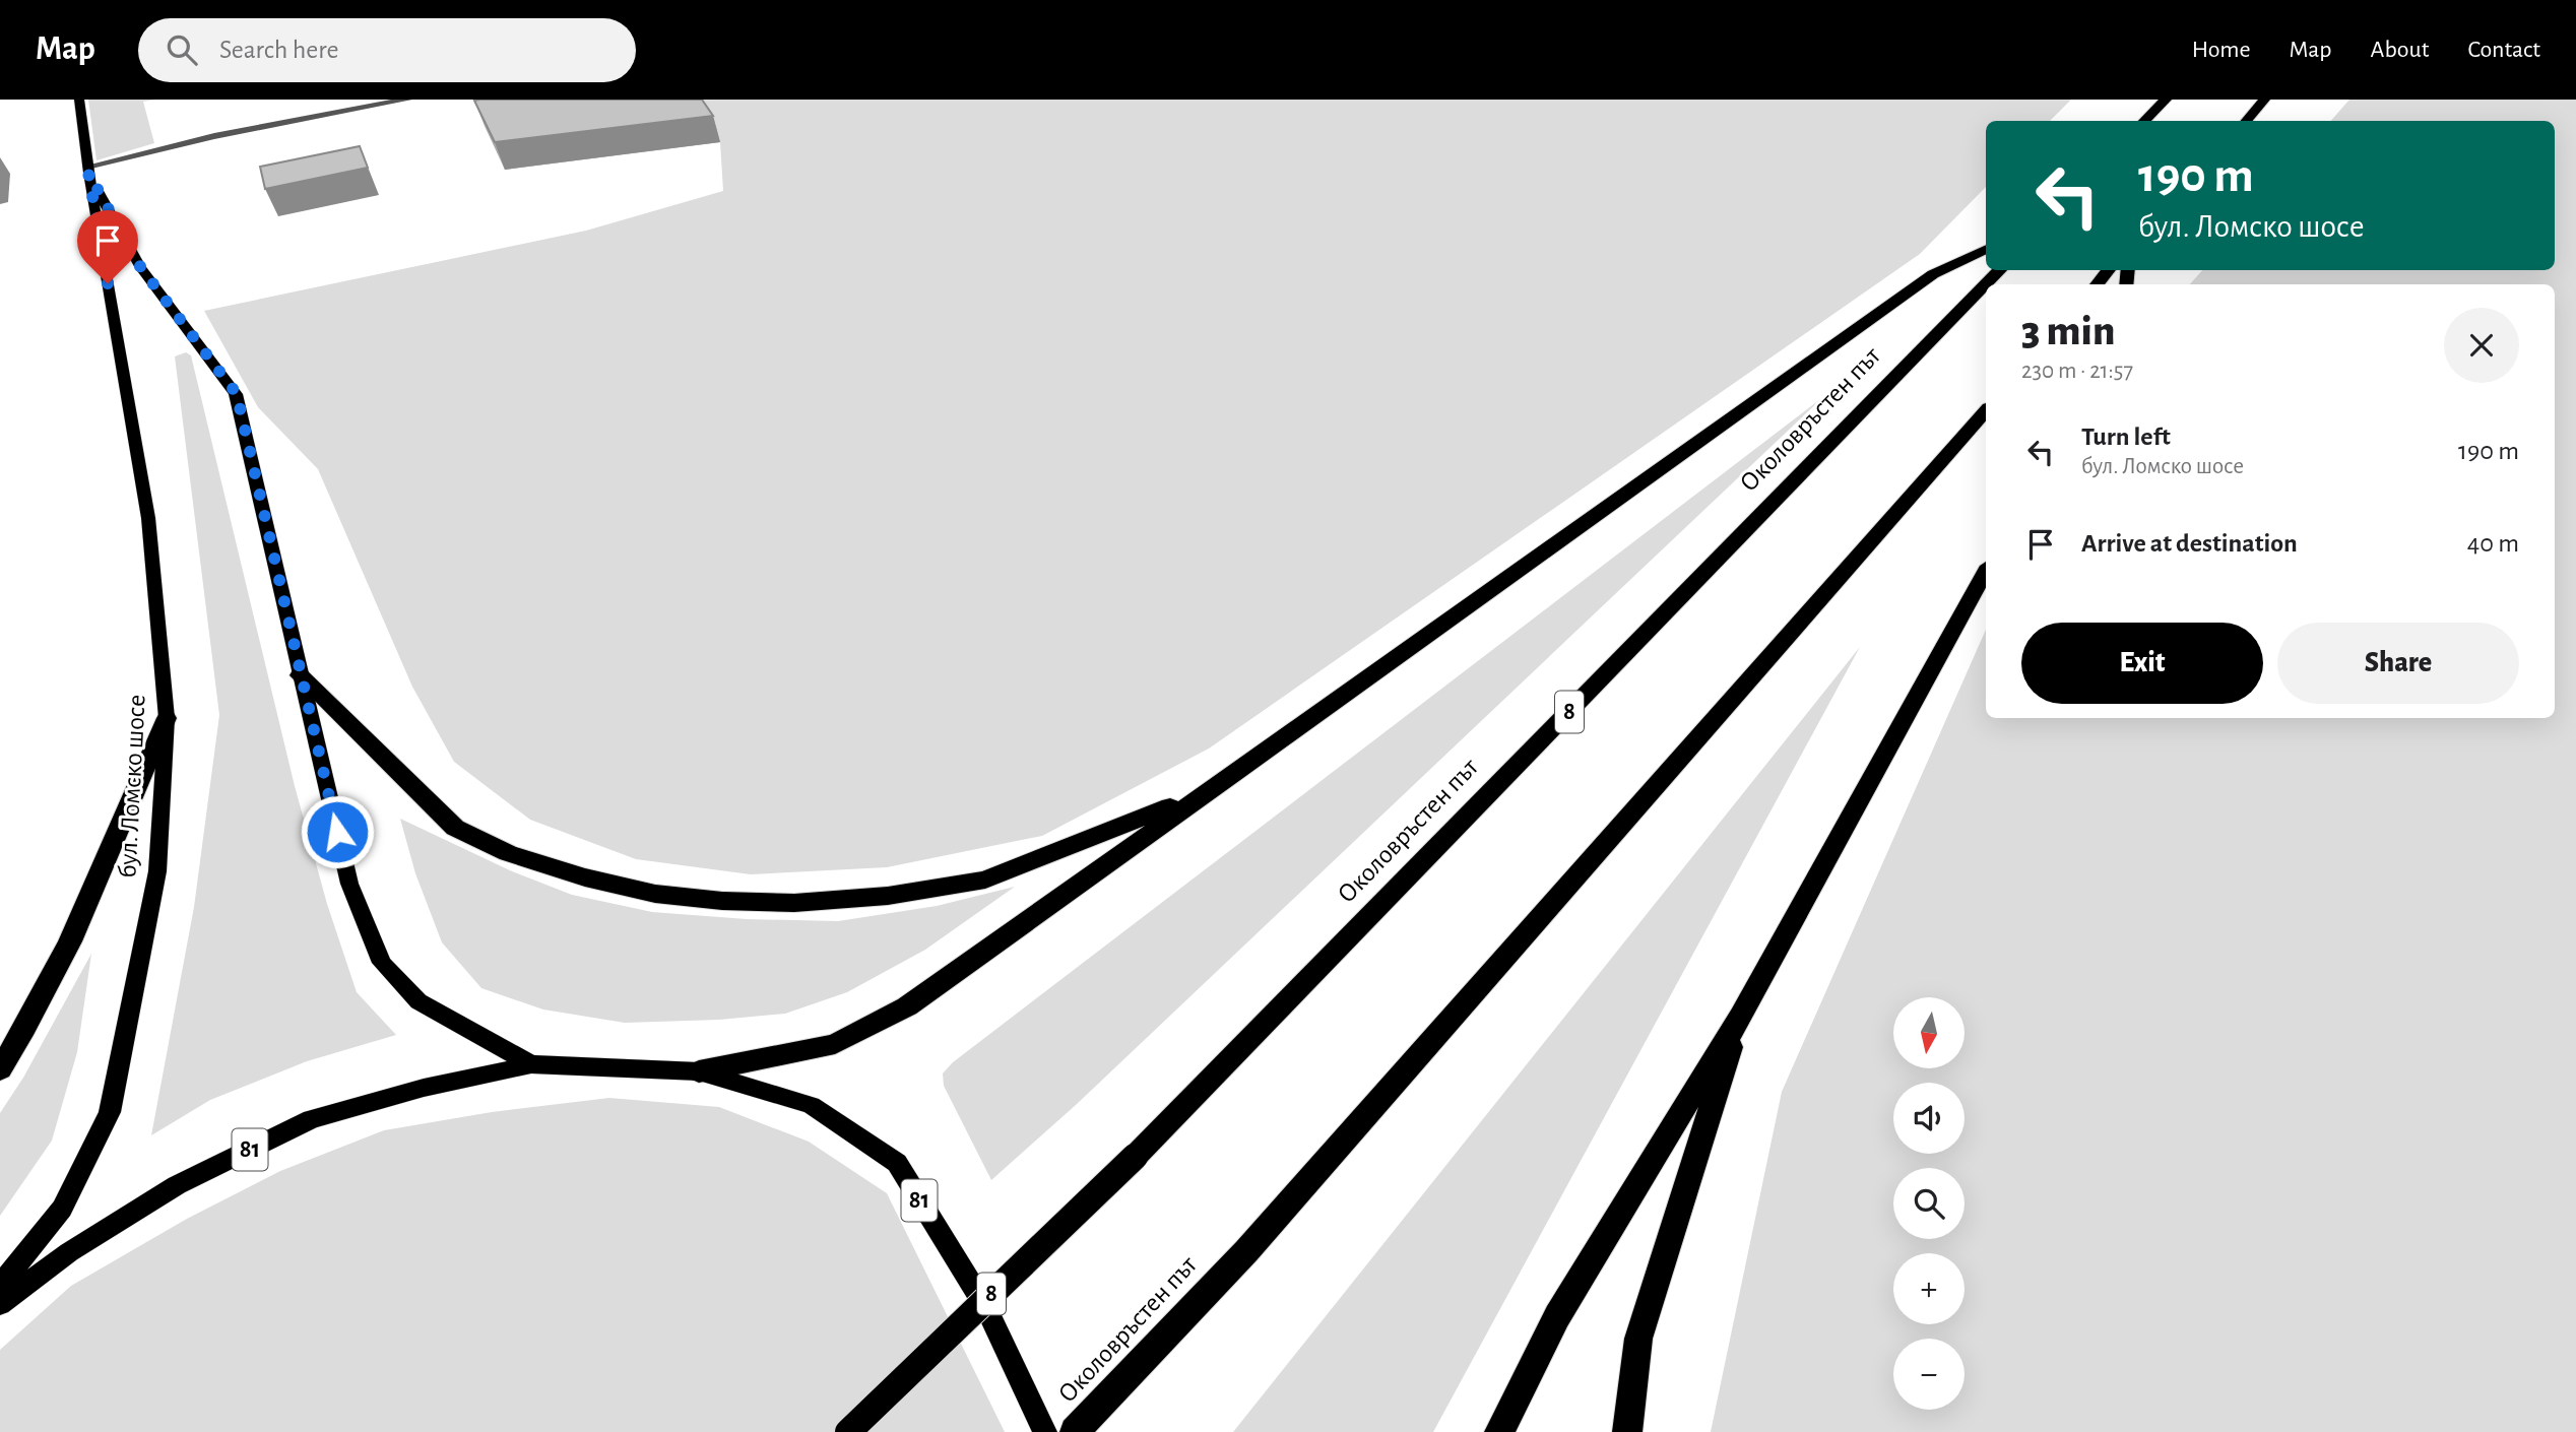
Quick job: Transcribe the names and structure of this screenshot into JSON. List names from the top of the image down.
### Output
{
  "streets": {
    "highway": ["Околовръстен път", "8"],
    "main road": ["бул. Ломско шосе", "81"]
  },
  "crossings": [
    ["бул. Ломско шосе", "81"]
  ],
  "north": "bottom",
  "page": {
    "header": "Map",
    "search": "Search here",
    "nav": [
      "Home",
      "Map",
      "About",
      "Contact"
    ],
    "turn": ["190 m", "бул. Ломско шосе"],
    "heading": ["3 min", "230 m · 21:57"],
    "list": [
      {
        "name": "Turn left",
        "note": "бул. Ломско шосе",
        "value": "190 m"
      },
      {
        "name": "Arrive at destination",
        "value": "40 m"
      }
    ],
    "buttons": ["Exit", "Share"],
    "map_buttons": ["+", "−"]
  }
}
